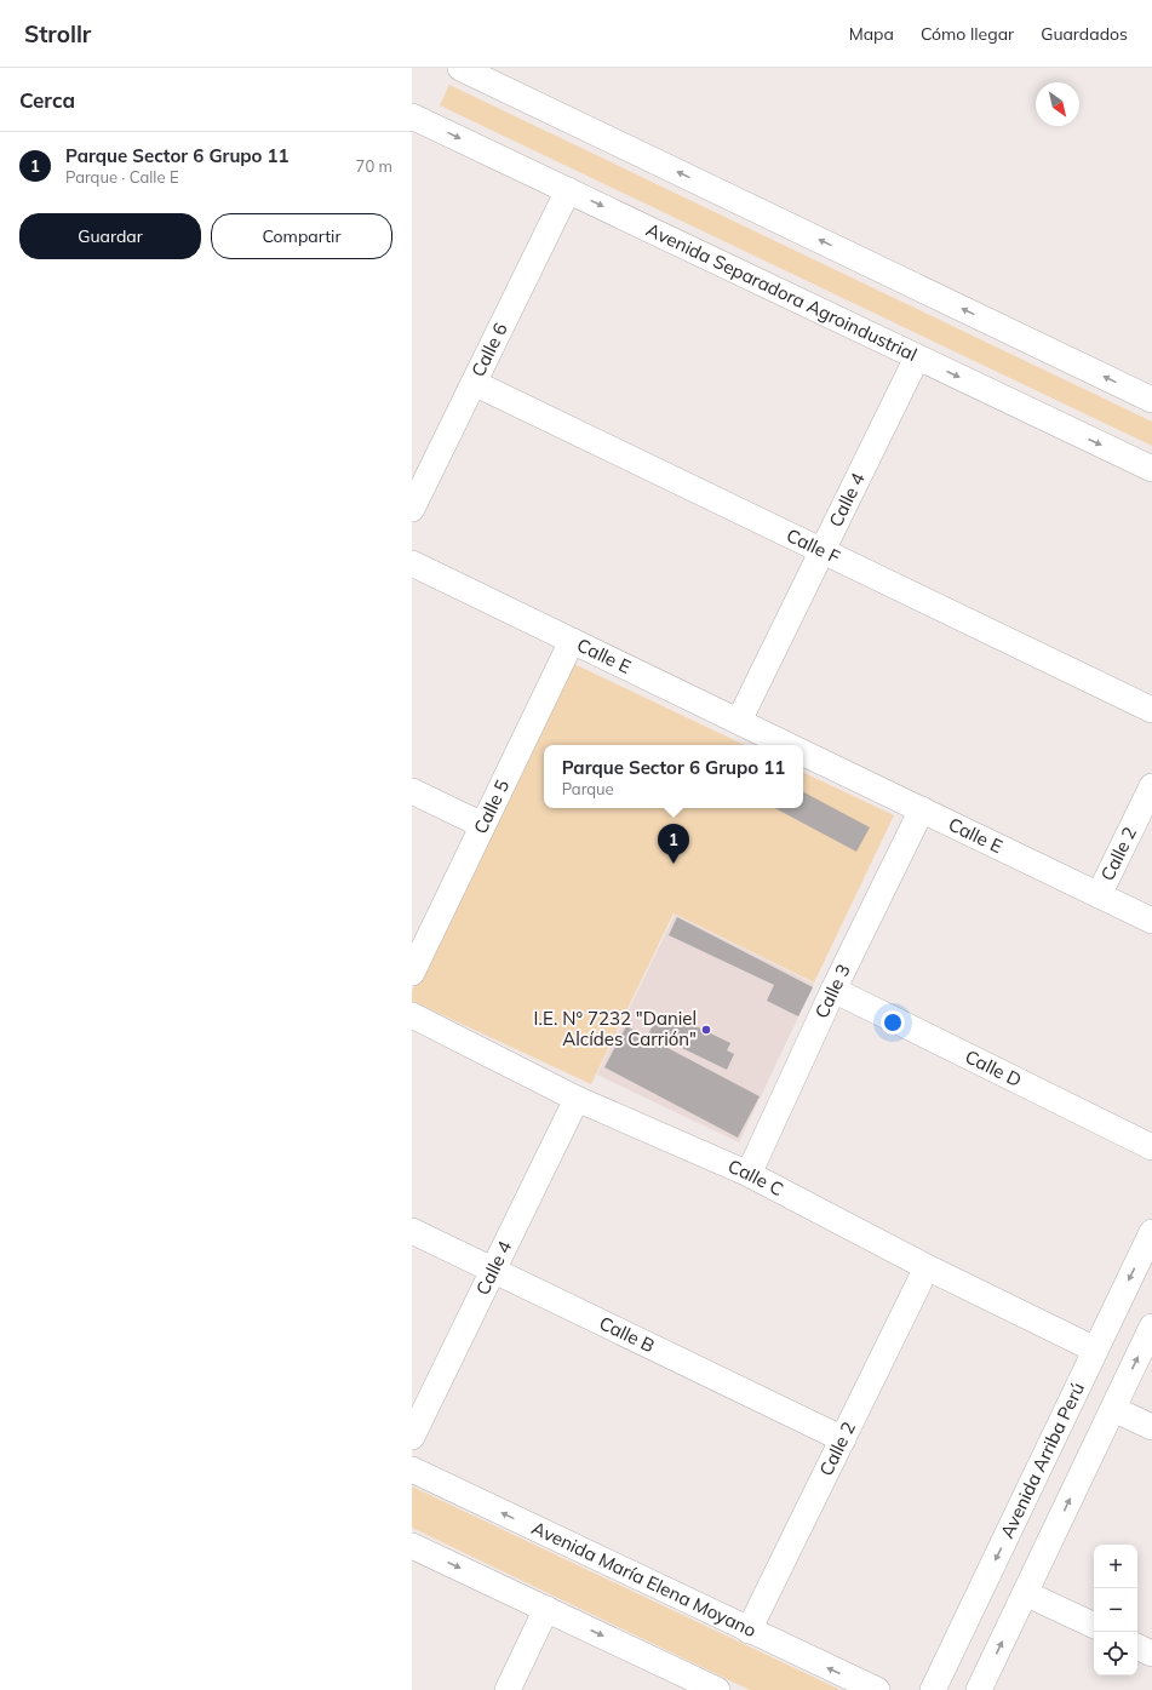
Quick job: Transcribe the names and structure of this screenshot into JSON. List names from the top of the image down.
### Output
{
  "streets": {
    "street": [
      "Avenida Separadora Agroindustrial",
      "Calle 6",
      "Calle 4",
      "Calle F",
      "Calle E",
      "Calle 5",
      "Calle 2",
      "Calle 3",
      "Calle D",
      "Calle C",
      "Calle B",
      "Avenida Arriba Perú",
      "Avenida María Elena Moyano"
    ]
  },
  "crossings": [
    ["Avenida Separadora Agroindustrial", "Calle 6"],
    ["Avenida Separadora Agroindustrial", "Calle 4"],
    ["Calle 6", "Calle F"],
    ["Calle 4", "Calle F"],
    ["Calle 4", "Calle E"],
    ["Calle 4", "Calle C"],
    ["Calle 4", "Calle B"],
    ["Calle E", "Calle 5"],
    ["Calle E", "Calle 2"],
    ["Calle E", "Calle 3"],
    ["Calle 2", "Calle C"],
    ["Calle 2", "Calle B"],
    ["Calle 2", "Avenida María Elena Moyano"],
    ["Calle 3", "Calle D"],
    ["Calle 3", "Calle C"],
    ["Calle C", "Avenida Arriba Perú"]
  ],
  "places": ["I.E. N° 7232 \"Daniel Alcídes Carrión\""],
  "north": "bottom right",
  "page": {
    "header": "Strollr",
    "nav": ["Mapa", "Cómo llegar", "Guardados"],
    "heading": "Cerca",
    "list": [
      {
        "mark": "1",
        "name": "Parque Sector 6 Grupo 11",
        "note": "Parque · Calle E",
        "value": "70 m"
      }
    ],
    "buttons": ["Guardar", "Compartir"],
    "popup": ["Parque Sector 6 Grupo 11", "Parque"],
    "pins": "1",
    "map_buttons": ["+", "−"]
  }
}
